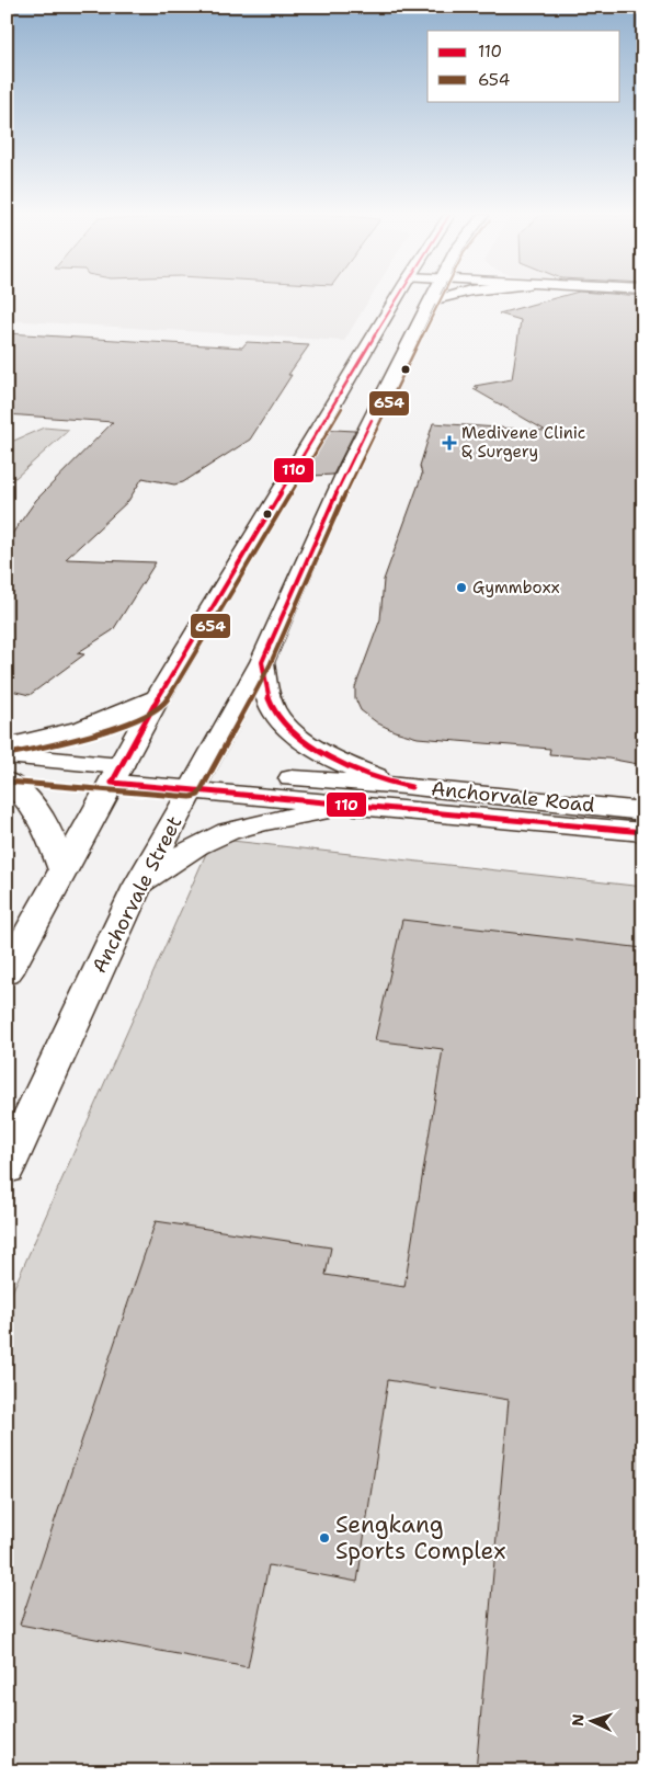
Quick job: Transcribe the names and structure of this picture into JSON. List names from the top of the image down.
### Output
{
  "streets": {
    "street": ["Anchorvale Road", "Anchorvale Street"]
  },
  "crossings": [
    ["Anchorvale Road", "Anchorvale Street"]
  ],
  "places": {
    "health": ["Medivene Clinic & Surgery"],
    "other": ["Gymmboxx", "Sengkang Sports Complex"]
  },
  "lines": ["transit line 110", "transit line 654"],
  "legend": ["110", "654"],
  "north": "left"
}
